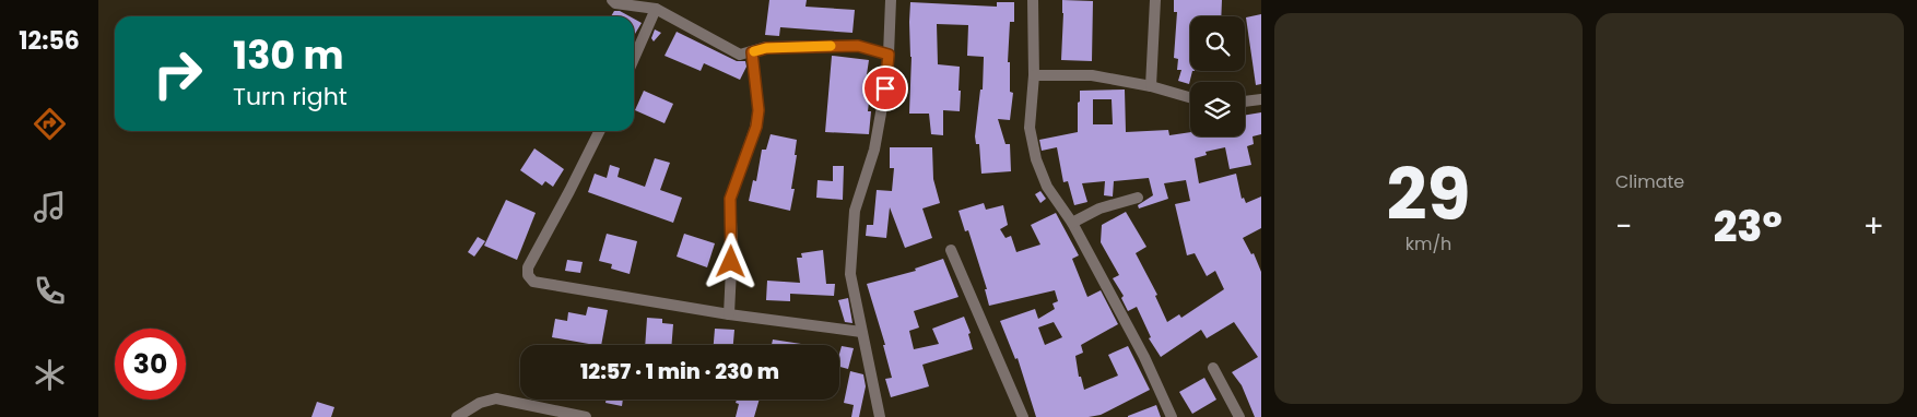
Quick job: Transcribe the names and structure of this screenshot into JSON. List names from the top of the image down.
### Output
{
  "page": {
    "tabs": "12:56",
    "tile": [
      ["29", "km/h"],
      "Climate"
    ],
    "turn": ["130 m", "Turn right"],
    "heat": ["−", "23°", "+"],
    "limit": "30",
    "trip": "12:57 · 1 min · 230 m"
  }
}
